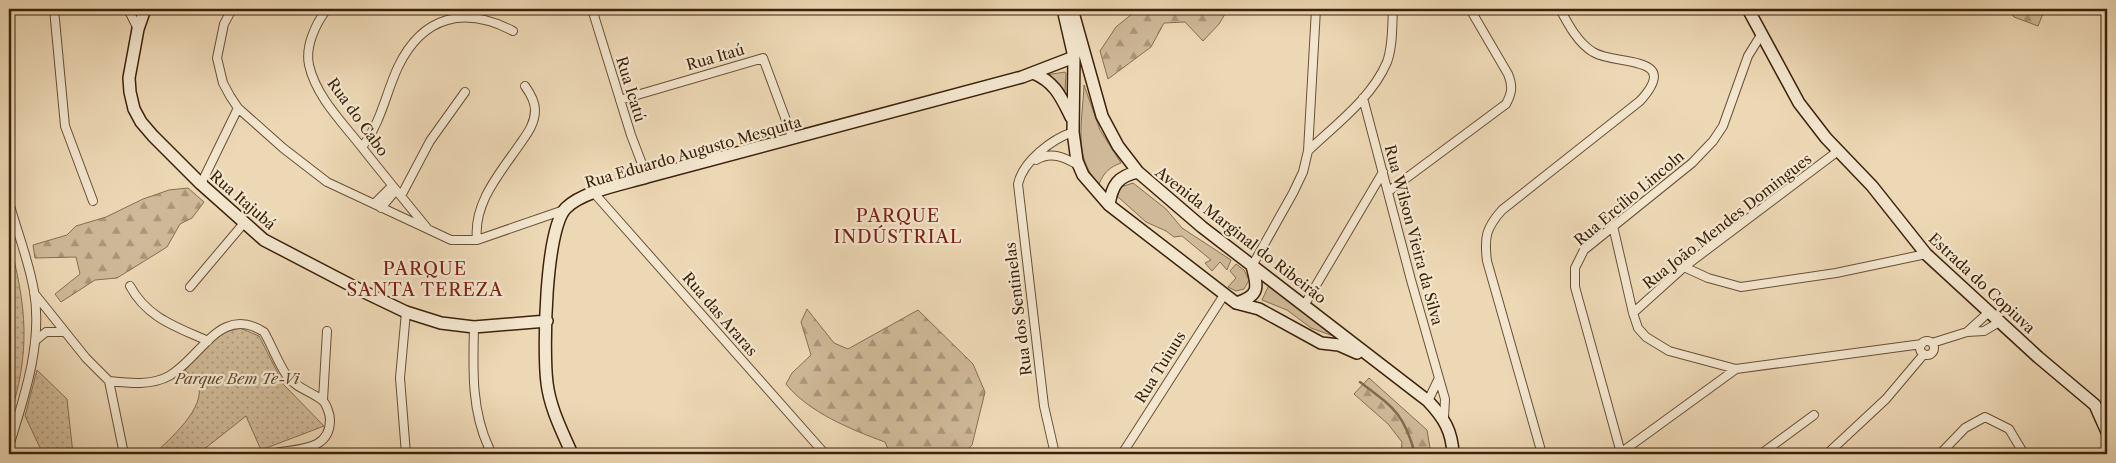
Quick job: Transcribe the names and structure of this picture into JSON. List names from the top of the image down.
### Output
{
  "streets": {
    "main road": [
      "Rua Eduardo Augusto Mesquita",
      "Rua Itajubá",
      "Avenida Marginal do Ribeirão",
      "Estrada do Copiuva"
    ],
    "street": [
      "Rua Itaú",
      "Rua Icatú",
      "Rua do Cabo",
      "Rua Ercílio Lincoln",
      "Rua João Mendes Domingues",
      "Rua Wilson Vieira da Silva",
      "Rua dos Sentinelas",
      "Rua das Araras",
      "Rua Tuiuus"
    ]
  },
  "crossings": [
    ["Rua Itaú", "Rua Icatú"],
    ["Rua Itaú", "Rua Eduardo Augusto Mesquita"],
    ["Rua Icatú", "Rua Eduardo Augusto Mesquita"],
    ["Rua Eduardo Augusto Mesquita", "Avenida Marginal do Ribeirão"],
    ["Rua Eduardo Augusto Mesquita", "Rua das Araras"],
    ["Rua Ercílio Lincoln", "Estrada do Copiuva"],
    ["Rua João Mendes Domingues", "Estrada do Copiuva"],
    ["Avenida Marginal do Ribeirão", "Rua Wilson Vieira da Silva"],
    ["Avenida Marginal do Ribeirão", "Rua dos Sentinelas"],
    ["Avenida Marginal do Ribeirão", "Rua Tuiuus"]
  ],
  "districts": ["PARQUE INDÚSTRIAL", "PARQUE SANTA TEREZA"],
  "parks": ["Parque Bem Te-Vi"]
}
